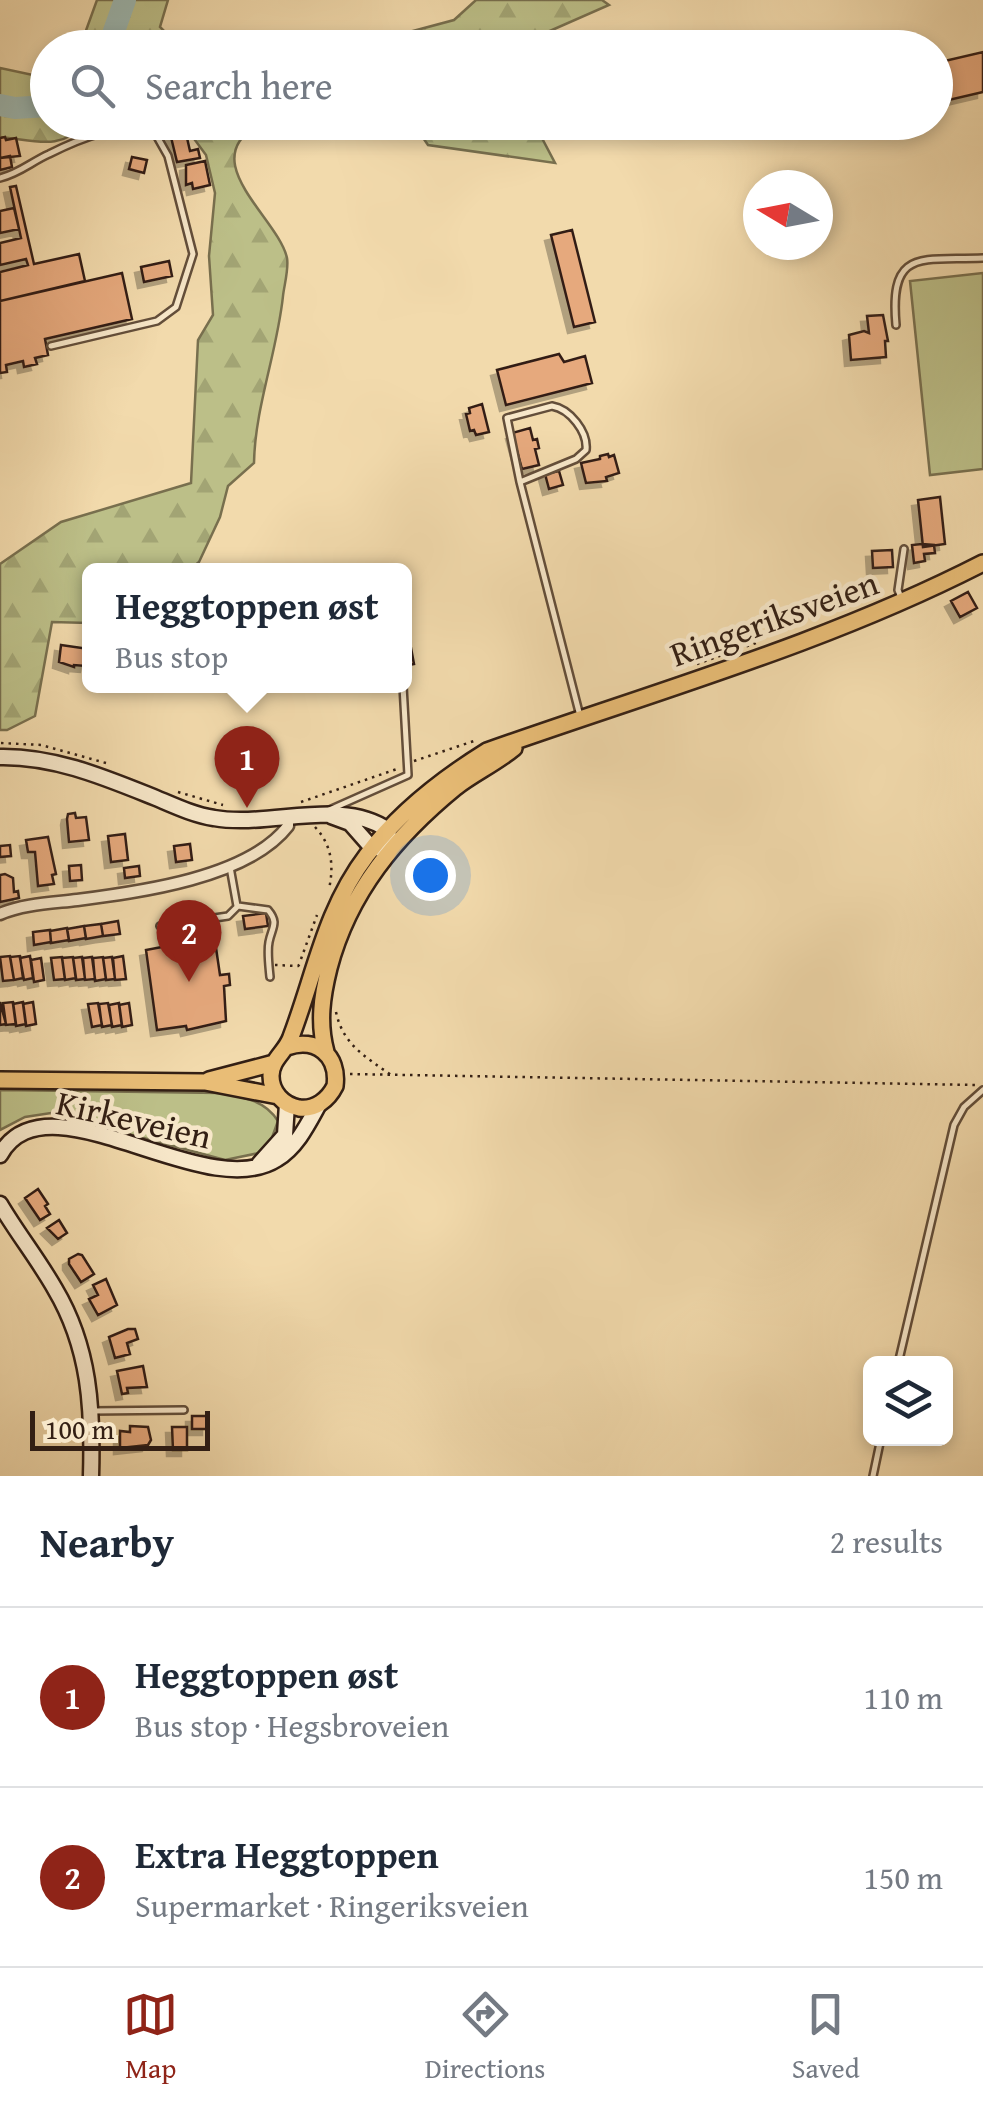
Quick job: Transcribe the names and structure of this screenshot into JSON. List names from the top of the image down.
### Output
{
  "streets": {
    "main road": ["Ringeriksveien", "Kirkeveien"]
  },
  "scale_bar": "100 m",
  "north": "left",
  "page": {
    "search": "Search here",
    "popup": ["Heggtoppen øst", "Bus stop"],
    "pins": ["1", "2"],
    "scale": "100 m",
    "heading": ["Nearby", "2 results"],
    "list": [
      {
        "mark": "1",
        "name": "Heggtoppen øst",
        "note": "Bus stop · Hegsbroveien",
        "value": "110 m"
      },
      {
        "mark": "2",
        "name": "Extra Heggtoppen",
        "note": "Supermarket · Ringeriksveien",
        "value": "150 m"
      }
    ],
    "nav": ["Map", "Directions", "Saved"]
  }
}
